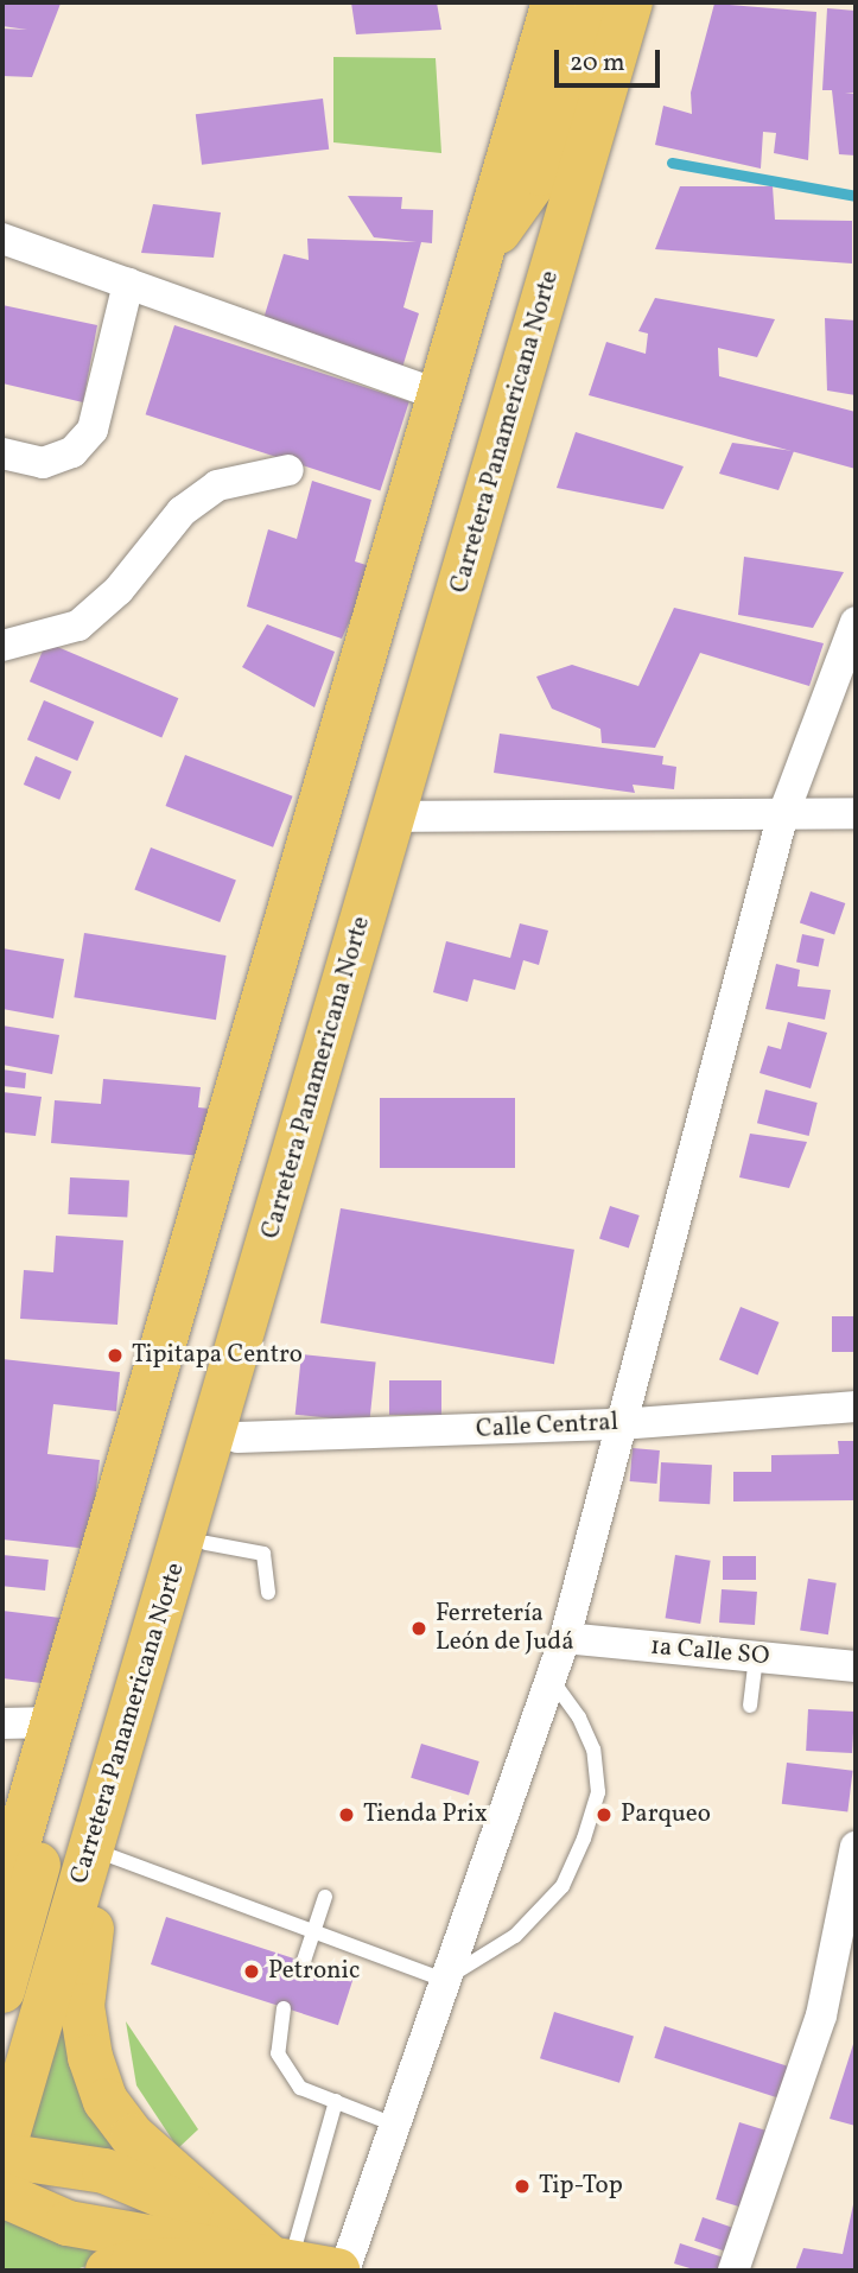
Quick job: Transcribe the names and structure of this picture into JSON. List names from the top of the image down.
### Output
{
  "streets": {
    "highway": ["Carretera Panamericana Norte"],
    "street": ["Calle Central", "1a Calle SO"]
  },
  "places": [
    "Tipitapa Centro",
    "Ferretería León de Judá",
    "Tienda Prix",
    "Parqueo",
    "Petronic",
    "Tip-Top"
  ],
  "scale_bar": "20 m"
}
